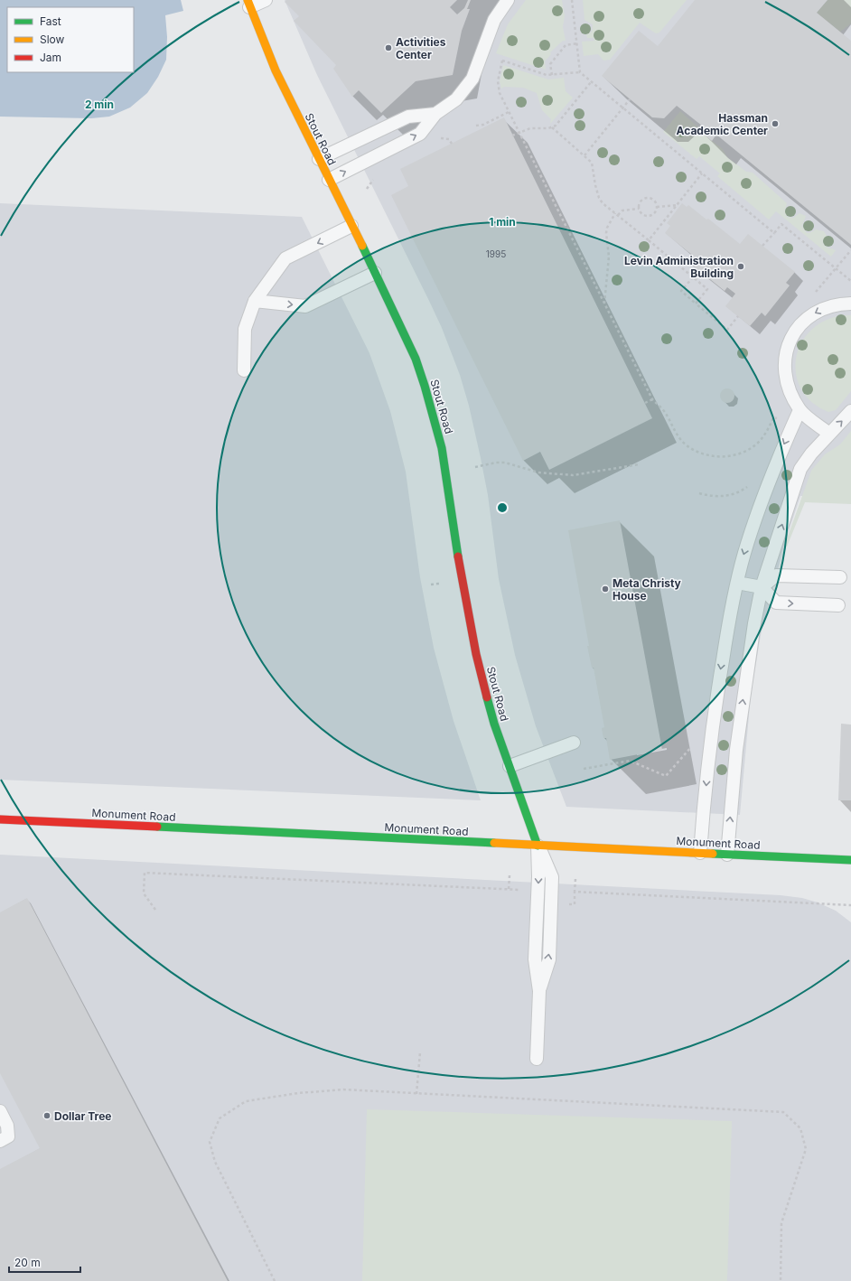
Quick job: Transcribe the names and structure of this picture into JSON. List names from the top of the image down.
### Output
{
  "streets": {
    "street": ["Stout Road", "Monument Road"]
  },
  "crossings": [
    ["Stout Road", "Monument Road"]
  ],
  "places": [
    "Activities Center",
    "Hassman Academic Center",
    "Levin Administration Building",
    "Meta Christy House",
    "Dollar Tree"
  ],
  "house_numbers": ["1995"],
  "legend": ["Fast", "Slow", "Jam"],
  "scale_bar": "20 m",
  "rings": ["2 min", "1 min"]
}
